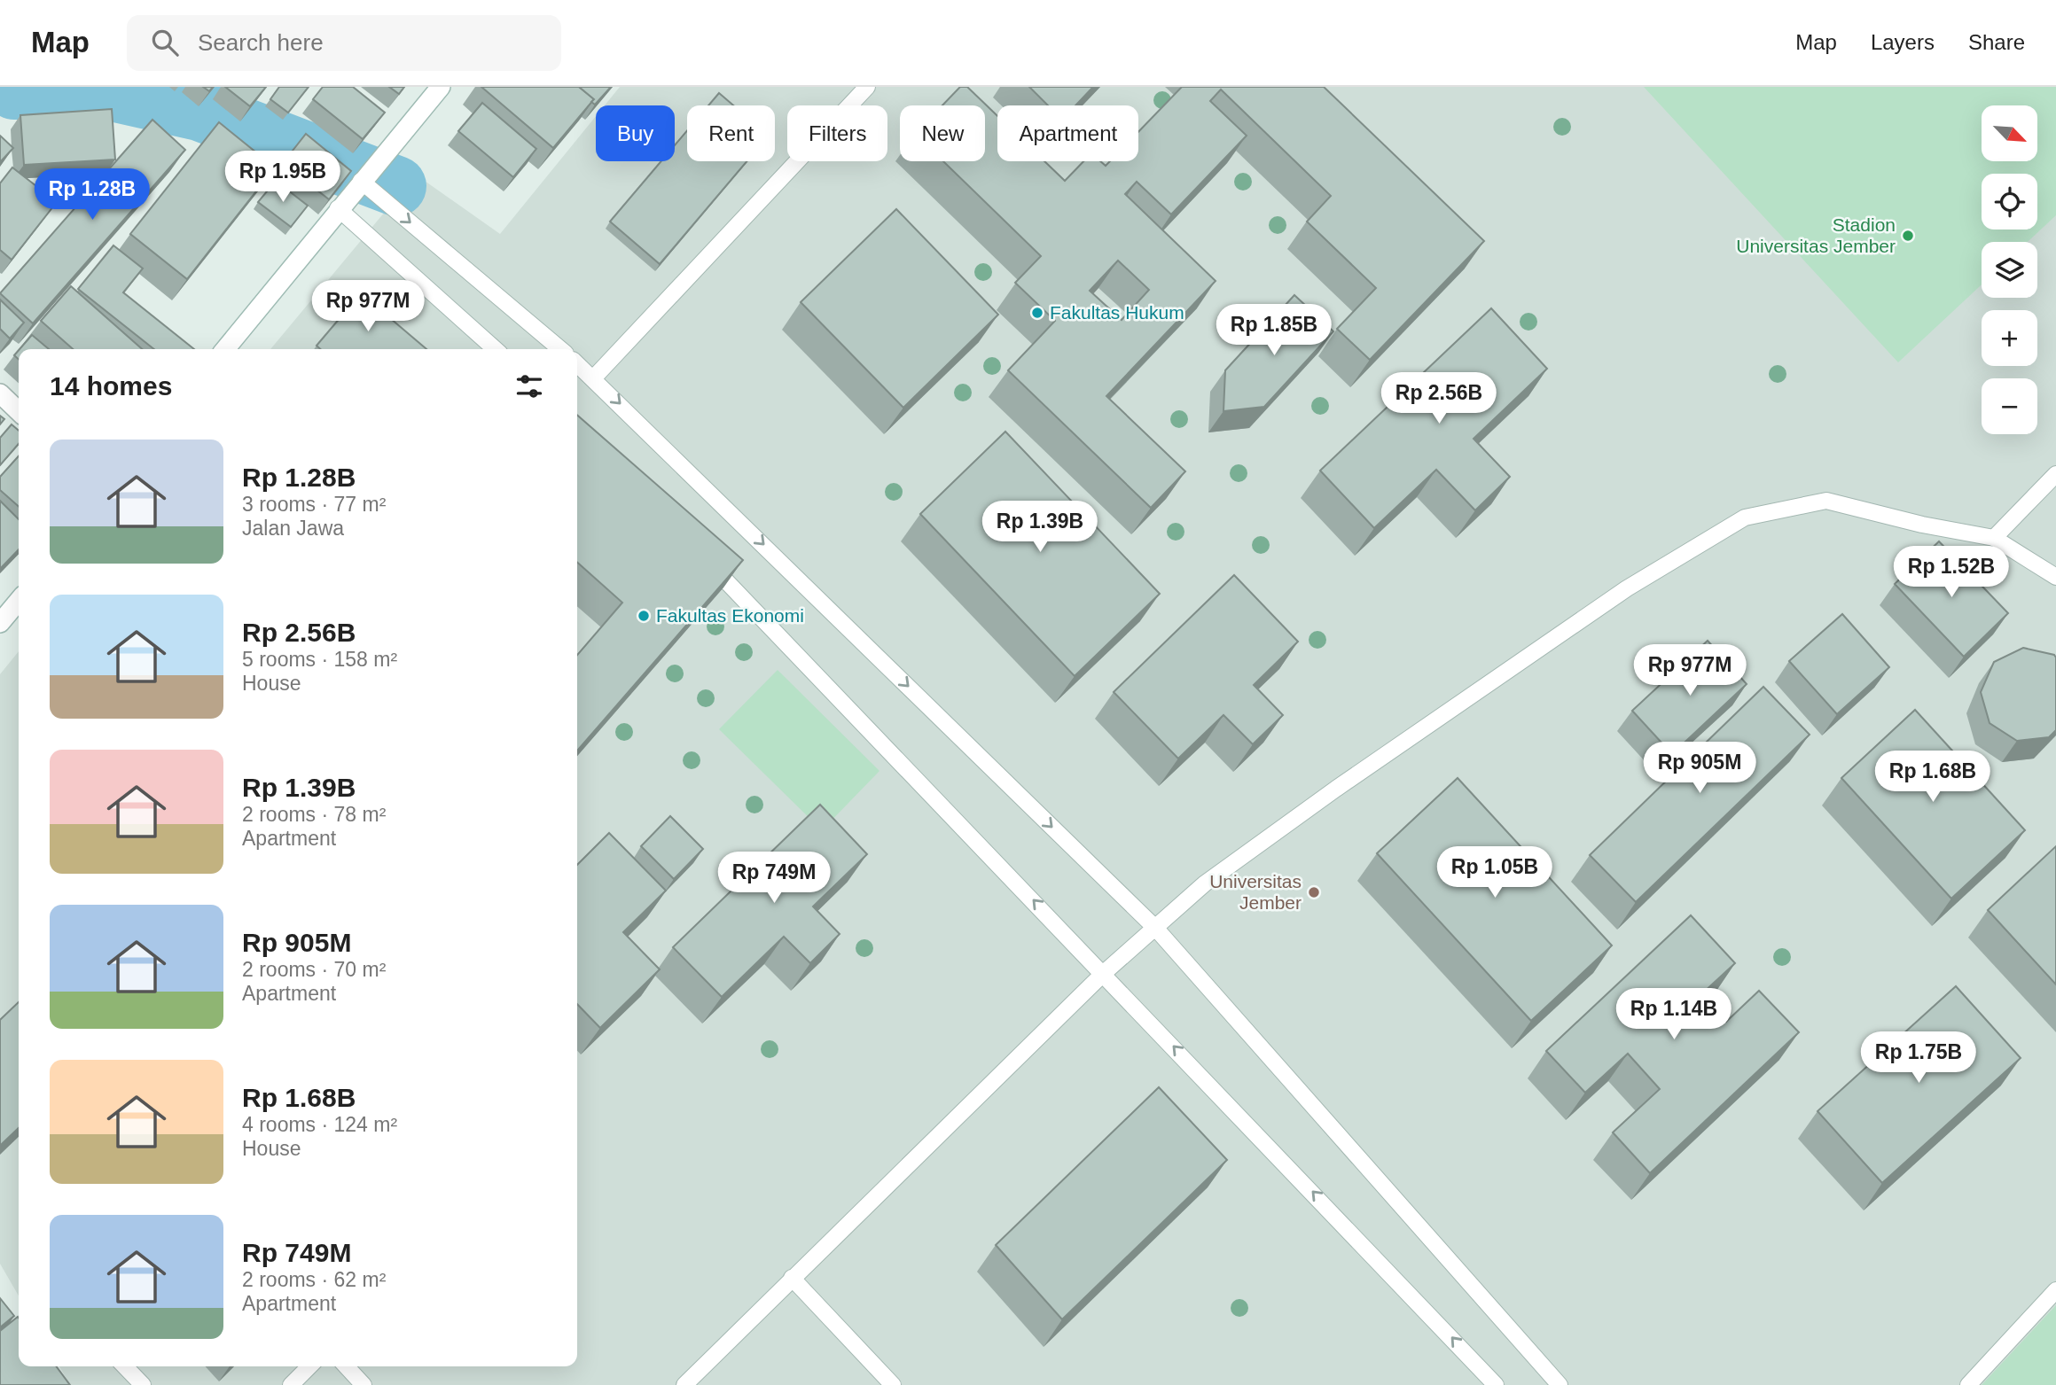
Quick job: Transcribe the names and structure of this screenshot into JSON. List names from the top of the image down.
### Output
{
  "places": [
    "Stadion Universitas Jember",
    "Fakultas Hukum",
    "Fakultas Ekonomi",
    "Universitas Jember"
  ],
  "north": "bottom right",
  "page": {
    "header": "Map",
    "search": "Search here",
    "nav": ["Map", "Layers", "Share"],
    "map_buttons": ["+", "−"],
    "chip": [
      "Buy",
      "Rent",
      "Filters",
      "New",
      "Apartment"
    ],
    "price": [
      "Rp 1.95B",
      "Rp 1.28B",
      "Rp 977M",
      "Rp 1.85B",
      "Rp 2.56B",
      "Rp 1.39B",
      "Rp 1.52B",
      "Rp 977M",
      "Rp 905M",
      "Rp 1.68B",
      "Rp 1.05B",
      "Rp 749M",
      "Rp 1.14B",
      "Rp 1.75B"
    ],
    "heading": "14 homes",
    "list": [
      {
        "name": "Rp 1.28B",
        "note": "3 rooms · 77 m² · Jalan Jawa"
      },
      {
        "name": "Rp 2.56B",
        "note": "5 rooms · 158 m² · House"
      },
      {
        "name": "Rp 1.39B",
        "note": "2 rooms · 78 m² · Apartment"
      },
      {
        "name": "Rp 905M",
        "note": "2 rooms · 70 m² · Apartment"
      },
      {
        "name": "Rp 1.68B",
        "note": "4 rooms · 124 m² · House"
      },
      {
        "name": "Rp 749M",
        "note": "2 rooms · 62 m² · Apartment"
      }
    ]
  }
}
